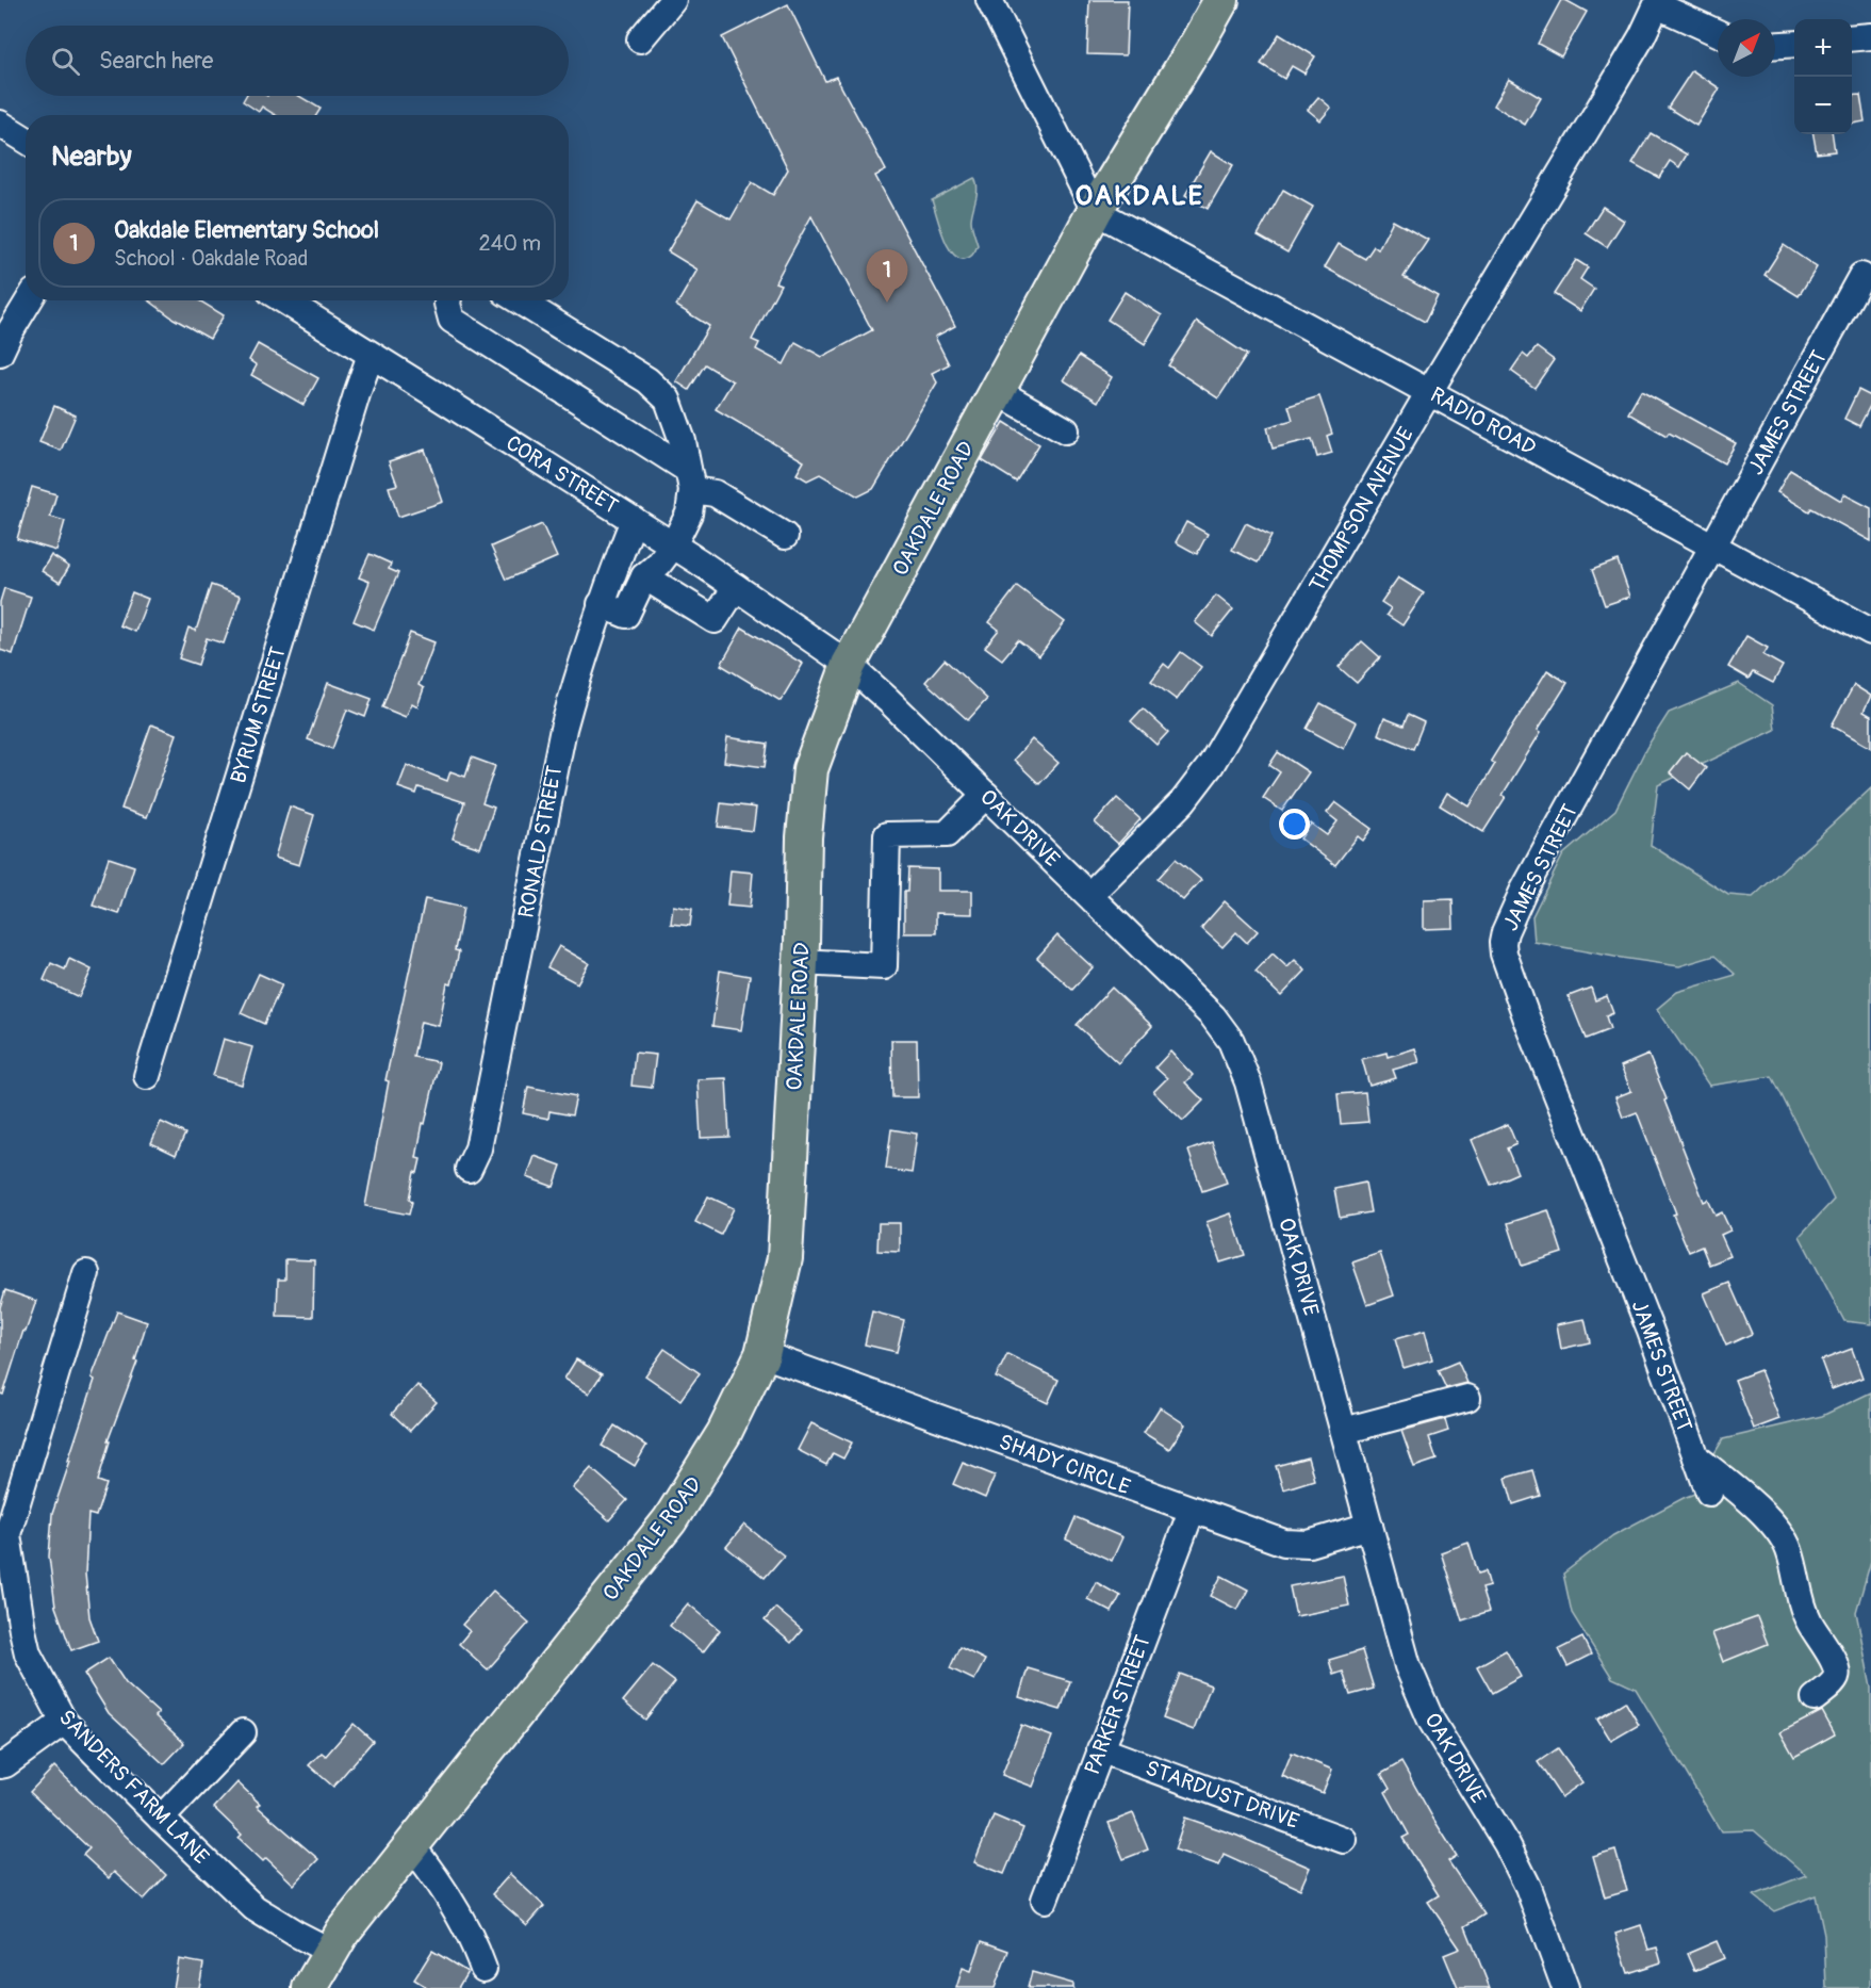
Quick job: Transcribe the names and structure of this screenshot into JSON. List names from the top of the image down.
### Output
{
  "streets": {
    "main road": ["OAKDALE ROAD"],
    "street": [
      "JAMES STREET",
      "RADIO ROAD",
      "CORA STREET",
      "THOMPSON AVENUE",
      "BYRUM STREET",
      "OAK DRIVE",
      "RONALD STREET",
      "SHADY CIRCLE",
      "PARKER STREET",
      "SANDERS FARM LANE",
      "STARDUST DRIVE"
    ]
  },
  "crossings": [
    ["JAMES STREET", "RADIO ROAD"],
    ["RADIO ROAD", "OAKDALE ROAD"],
    ["RADIO ROAD", "THOMPSON AVENUE"],
    ["CORA STREET", "OAKDALE ROAD"],
    ["CORA STREET", "BYRUM STREET"],
    ["CORA STREET", "OAK DRIVE"],
    ["CORA STREET", "RONALD STREET"],
    ["OAKDALE ROAD", "OAK DRIVE"],
    ["OAKDALE ROAD", "SHADY CIRCLE"],
    ["OAKDALE ROAD", "SANDERS FARM LANE"],
    ["THOMPSON AVENUE", "OAK DRIVE"],
    ["OAK DRIVE", "SHADY CIRCLE"],
    ["SHADY CIRCLE", "PARKER STREET"],
    ["PARKER STREET", "STARDUST DRIVE"]
  ],
  "districts": ["OAKDALE"],
  "north": "top right",
  "page": {
    "map_buttons": ["+", "−"],
    "search": "Search here",
    "heading": "Nearby",
    "list": [
      {
        "mark": "1",
        "name": "Oakdale Elementary School",
        "note": "School · Oakdale Road",
        "value": "240 m"
      }
    ],
    "pins": "1"
  }
}
